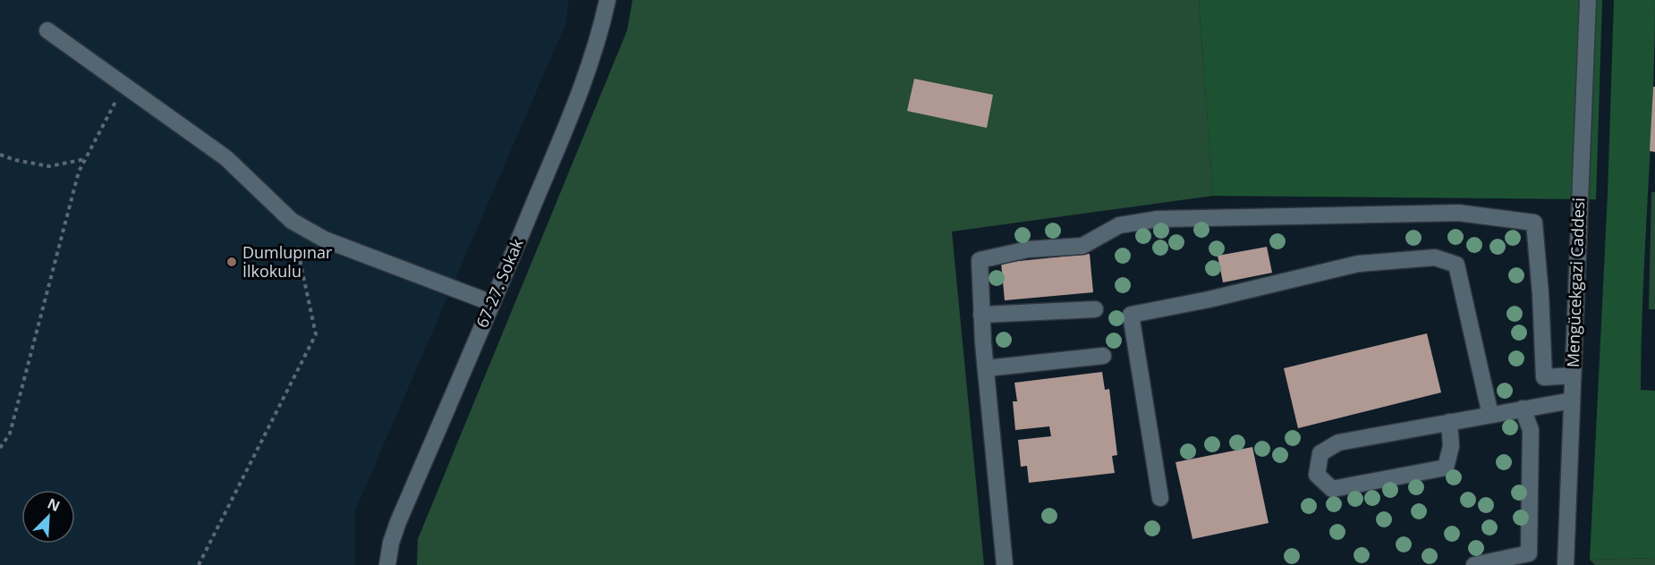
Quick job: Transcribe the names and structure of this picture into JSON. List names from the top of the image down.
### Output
{
  "streets": {
    "street": ["Mengücekgazi Caddesi", "67-27. Sokak"]
  },
  "places": ["Dumlupınar İlkokulu"],
  "north": "top right"
}
